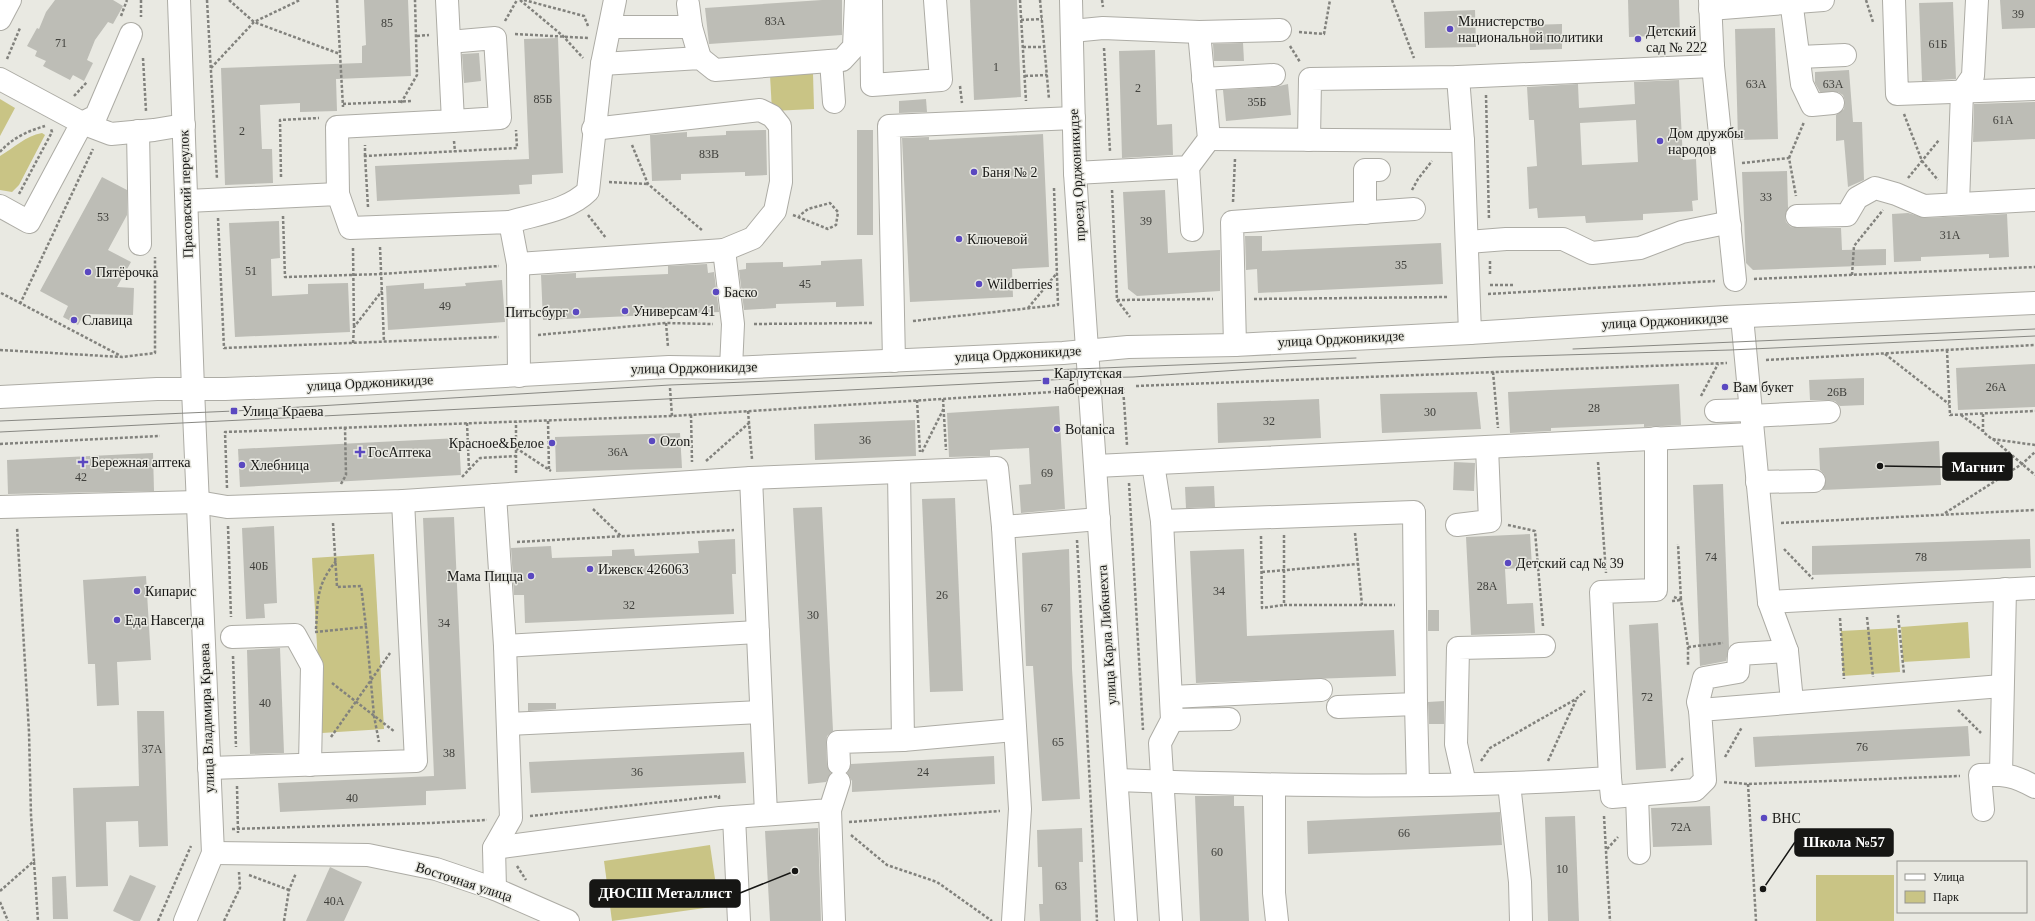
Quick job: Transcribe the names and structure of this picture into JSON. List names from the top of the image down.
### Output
{
  "streets": {
    "main road": [
      "проезд Орджоникидзе",
      "Прасовский переулок",
      "улица Орджоникидзе",
      "улица Карла Либкнехта",
      "улица Владимира Краева",
      "Восточная улица"
    ]
  },
  "crossings": [
    ["проезд Орджоникидзе", "улица Орджоникидзе"],
    ["проезд Орджоникидзе", "улица Карла Либкнехта"],
    ["Прасовский переулок", "улица Орджоникидзе"],
    ["Прасовский переулок", "улица Владимира Краева"],
    ["улица Орджоникидзе", "улица Карла Либкнехта"],
    ["улица Орджоникидзе", "улица Владимира Краева"],
    ["улица Владимира Краева", "Восточная улица"]
  ],
  "places": {
    "other": [
      "Министерство национальной политики",
      "Детский сад № 222",
      "Дом дружбы народов",
      "Баня № 2",
      "Ключевой",
      "Пятёрочка",
      "Wildberries",
      "Баско",
      "Универсам 41",
      "Питьсбург",
      "Славица",
      "Вам букет",
      "Botanica",
      "Ozon",
      "Красное&Белое",
      "Хлебница",
      "Магнит",
      "Детский сад № 39",
      "Ижевск 426063",
      "Мама Пицца",
      "Кипарис",
      "Еда Навсегда",
      "ВНС",
      "ДЮСШ Металлист",
      "Школа №57"
    ],
    "transit": ["Карлутская набережная", "Улица Краева"],
    "health": ["ГосАптека", "Бережная аптека"]
  },
  "house_numbers": [
    "39",
    "83А",
    "85",
    "71",
    "61Б",
    "1",
    "63А",
    "63А",
    "2",
    "85Б",
    "35Б",
    "61А",
    "2",
    "83В",
    "33",
    "53",
    "39",
    "31А",
    "35",
    "51",
    "45",
    "49",
    "26А",
    "26В",
    "28",
    "30",
    "32",
    "36",
    "36А",
    "69",
    "42",
    "74",
    "78",
    "40Б",
    "28А",
    "34",
    "26",
    "32",
    "67",
    "30",
    "34",
    "72",
    "40",
    "65",
    "76",
    "37А",
    "38",
    "36",
    "24",
    "40",
    "72А",
    "66",
    "60",
    "10",
    "63",
    "40А"
  ],
  "legend": ["Улица", "Парк"]
}
